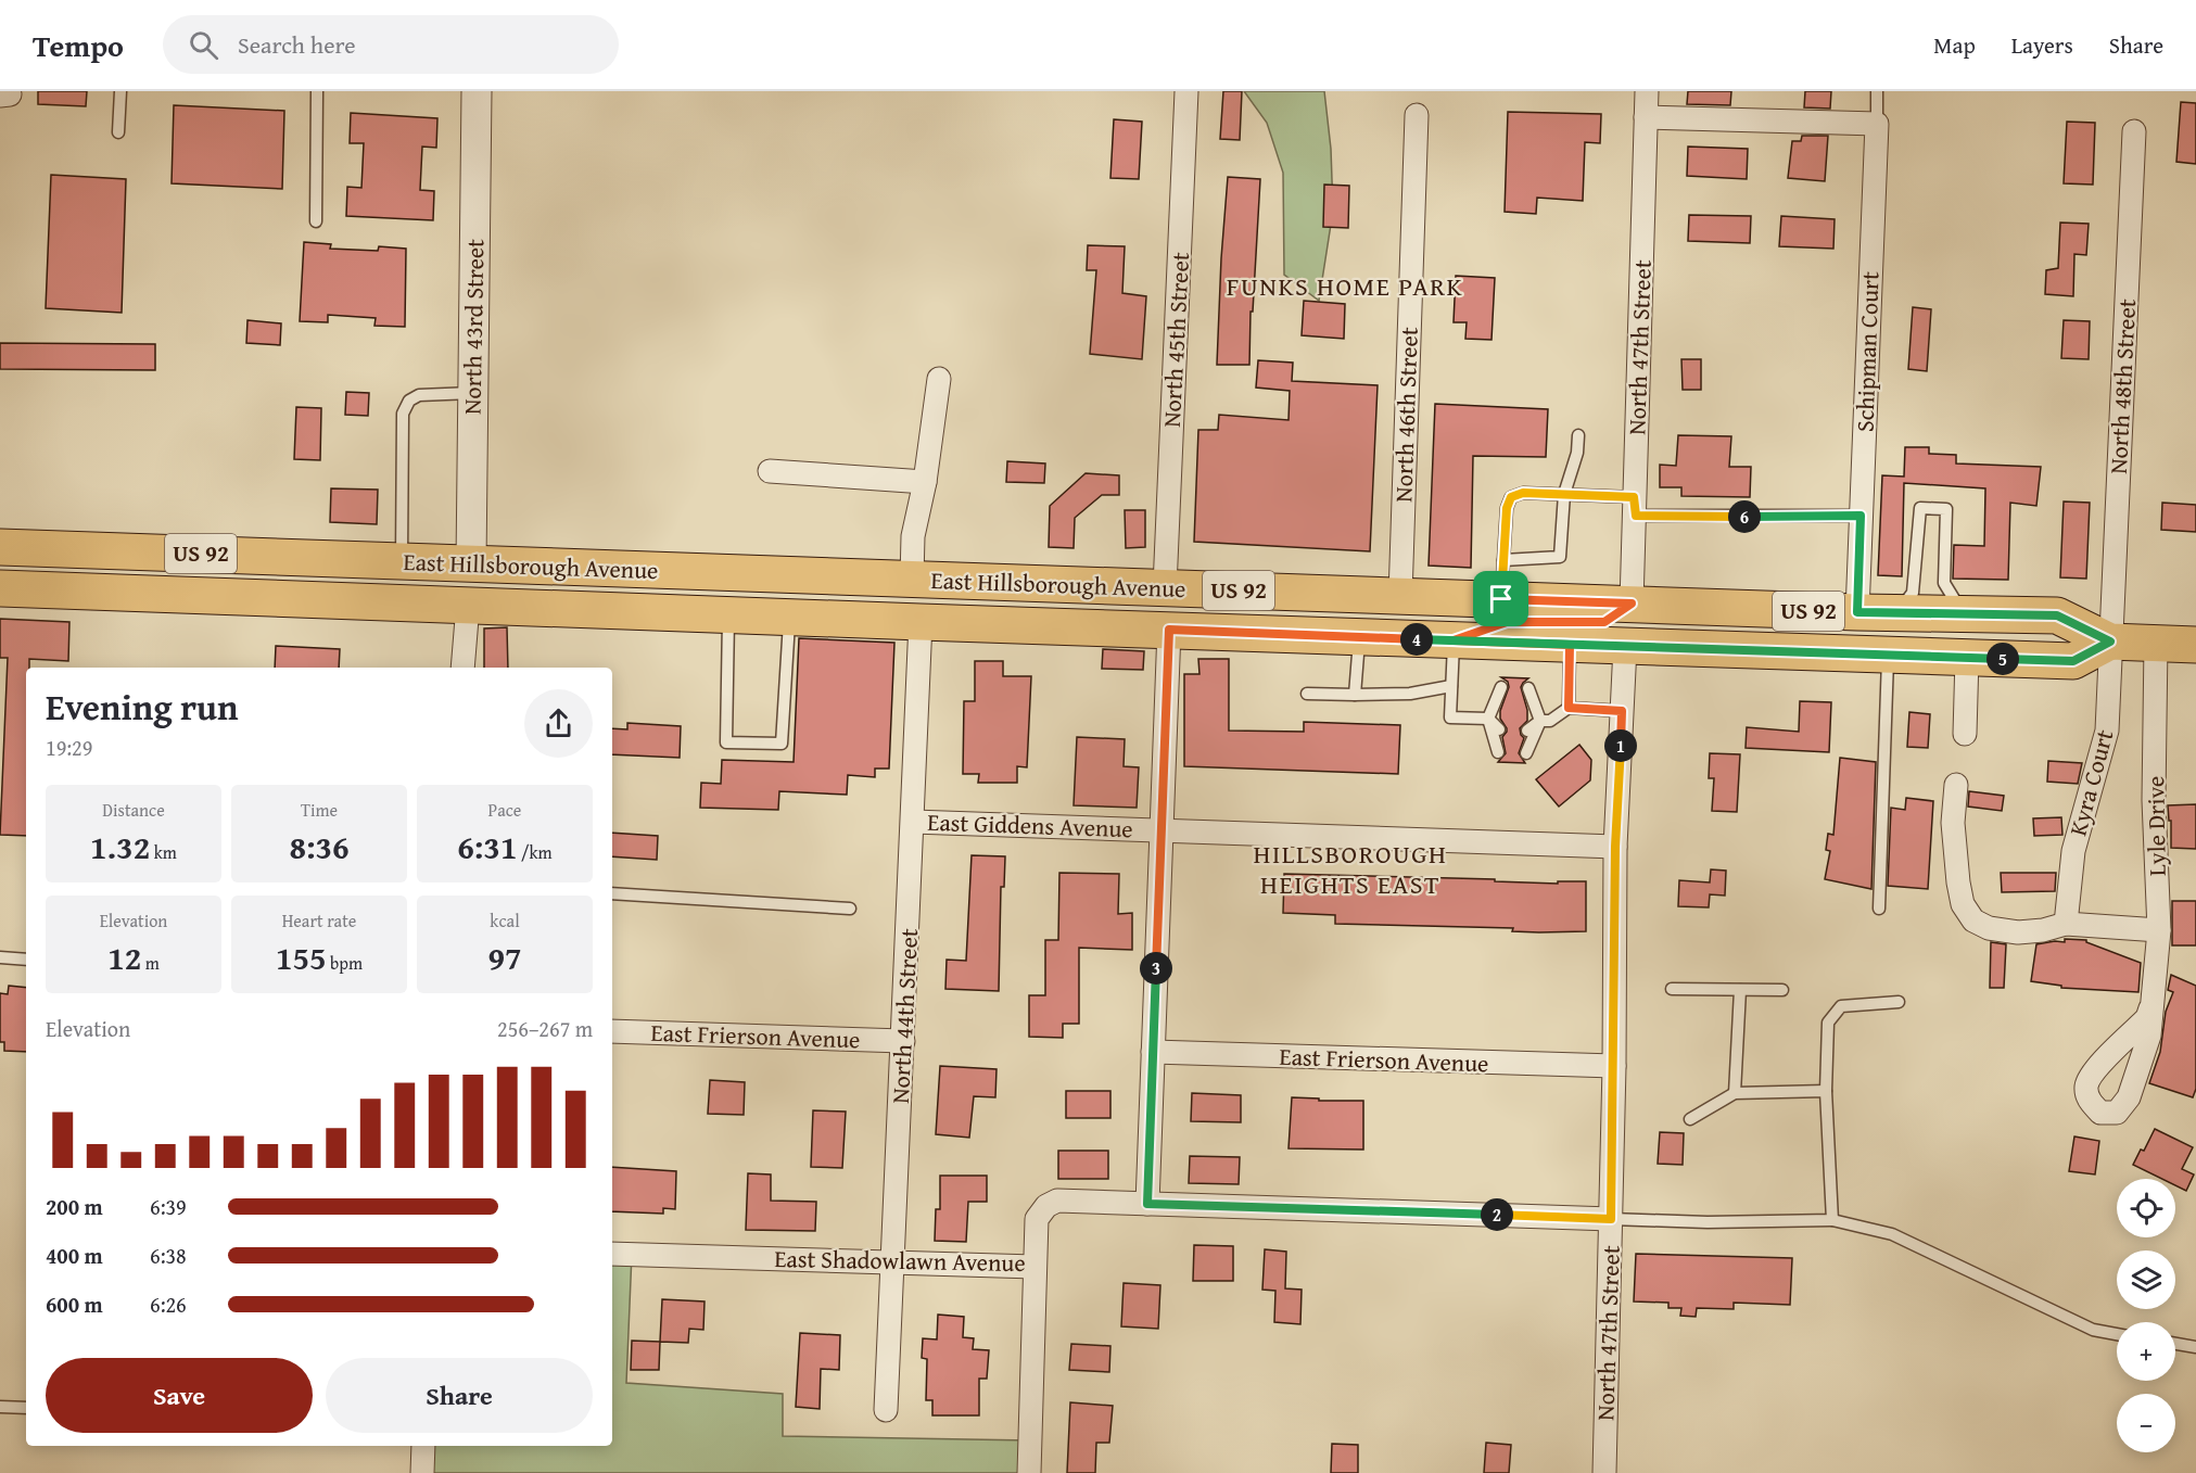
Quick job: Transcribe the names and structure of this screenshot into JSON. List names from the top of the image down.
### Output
{
  "streets": {
    "main road": ["US 92", "East Hillsborough Avenue"],
    "street": [
      "North 43rd Street",
      "North 45th Street",
      "North 47th Street",
      "Schipman Court",
      "North 48th Street",
      "North 46th Street",
      "Kyra Court",
      "East Giddens Avenue",
      "Lyle Drive",
      "North 44th Street",
      "East Frierson Avenue",
      "East Shadowlawn Avenue"
    ]
  },
  "crossings": [
    ["North 43rd Street", "East Hillsborough Avenue"],
    ["North 45th Street", "East Hillsborough Avenue"],
    ["North 47th Street", "East Hillsborough Avenue"],
    ["North 47th Street", "East Giddens Avenue"],
    ["North 47th Street", "East Frierson Avenue"],
    ["North 47th Street", "East Shadowlawn Avenue"],
    ["Schipman Court", "East Hillsborough Avenue"],
    ["North 48th Street", "East Hillsborough Avenue"],
    ["North 48th Street", "Kyra Court"],
    ["North 46th Street", "East Hillsborough Avenue"],
    ["East Hillsborough Avenue", "Kyra Court"],
    ["East Hillsborough Avenue", "Lyle Drive"],
    ["East Hillsborough Avenue", "North 44th Street"],
    ["East Giddens Avenue", "North 44th Street"],
    ["North 44th Street", "East Frierson Avenue"],
    ["North 44th Street", "East Shadowlawn Avenue"]
  ],
  "districts": ["FUNKS HOME PARK", "HILLSBOROUGH HEIGHTS EAST"],
  "page": {
    "header": "Tempo",
    "search": "Search here",
    "nav": ["Map", "Layers", "Share"],
    "pins": [
      "6",
      "4",
      "5",
      "1",
      "3",
      "2"
    ],
    "heading": ["Evening run", "19:29"],
    "stats": [
      ["Distance", "1.32 km"],
      ["Time", "8:36"],
      ["Pace", "6:31 /km"],
      ["Elevation", "12 m"],
      ["Heart rate", "155 bpm"],
      ["kcal", "97"]
    ],
    "chart": ["Elevation", "256–267 m"],
    "map_buttons": ["+", "−"],
    "list": [
      {
        "name": "200 m",
        "note": "6:39"
      },
      {
        "name": "400 m",
        "note": "6:38"
      },
      {
        "name": "600 m",
        "note": "6:26"
      }
    ],
    "buttons": ["Save", "Share"]
  }
}
